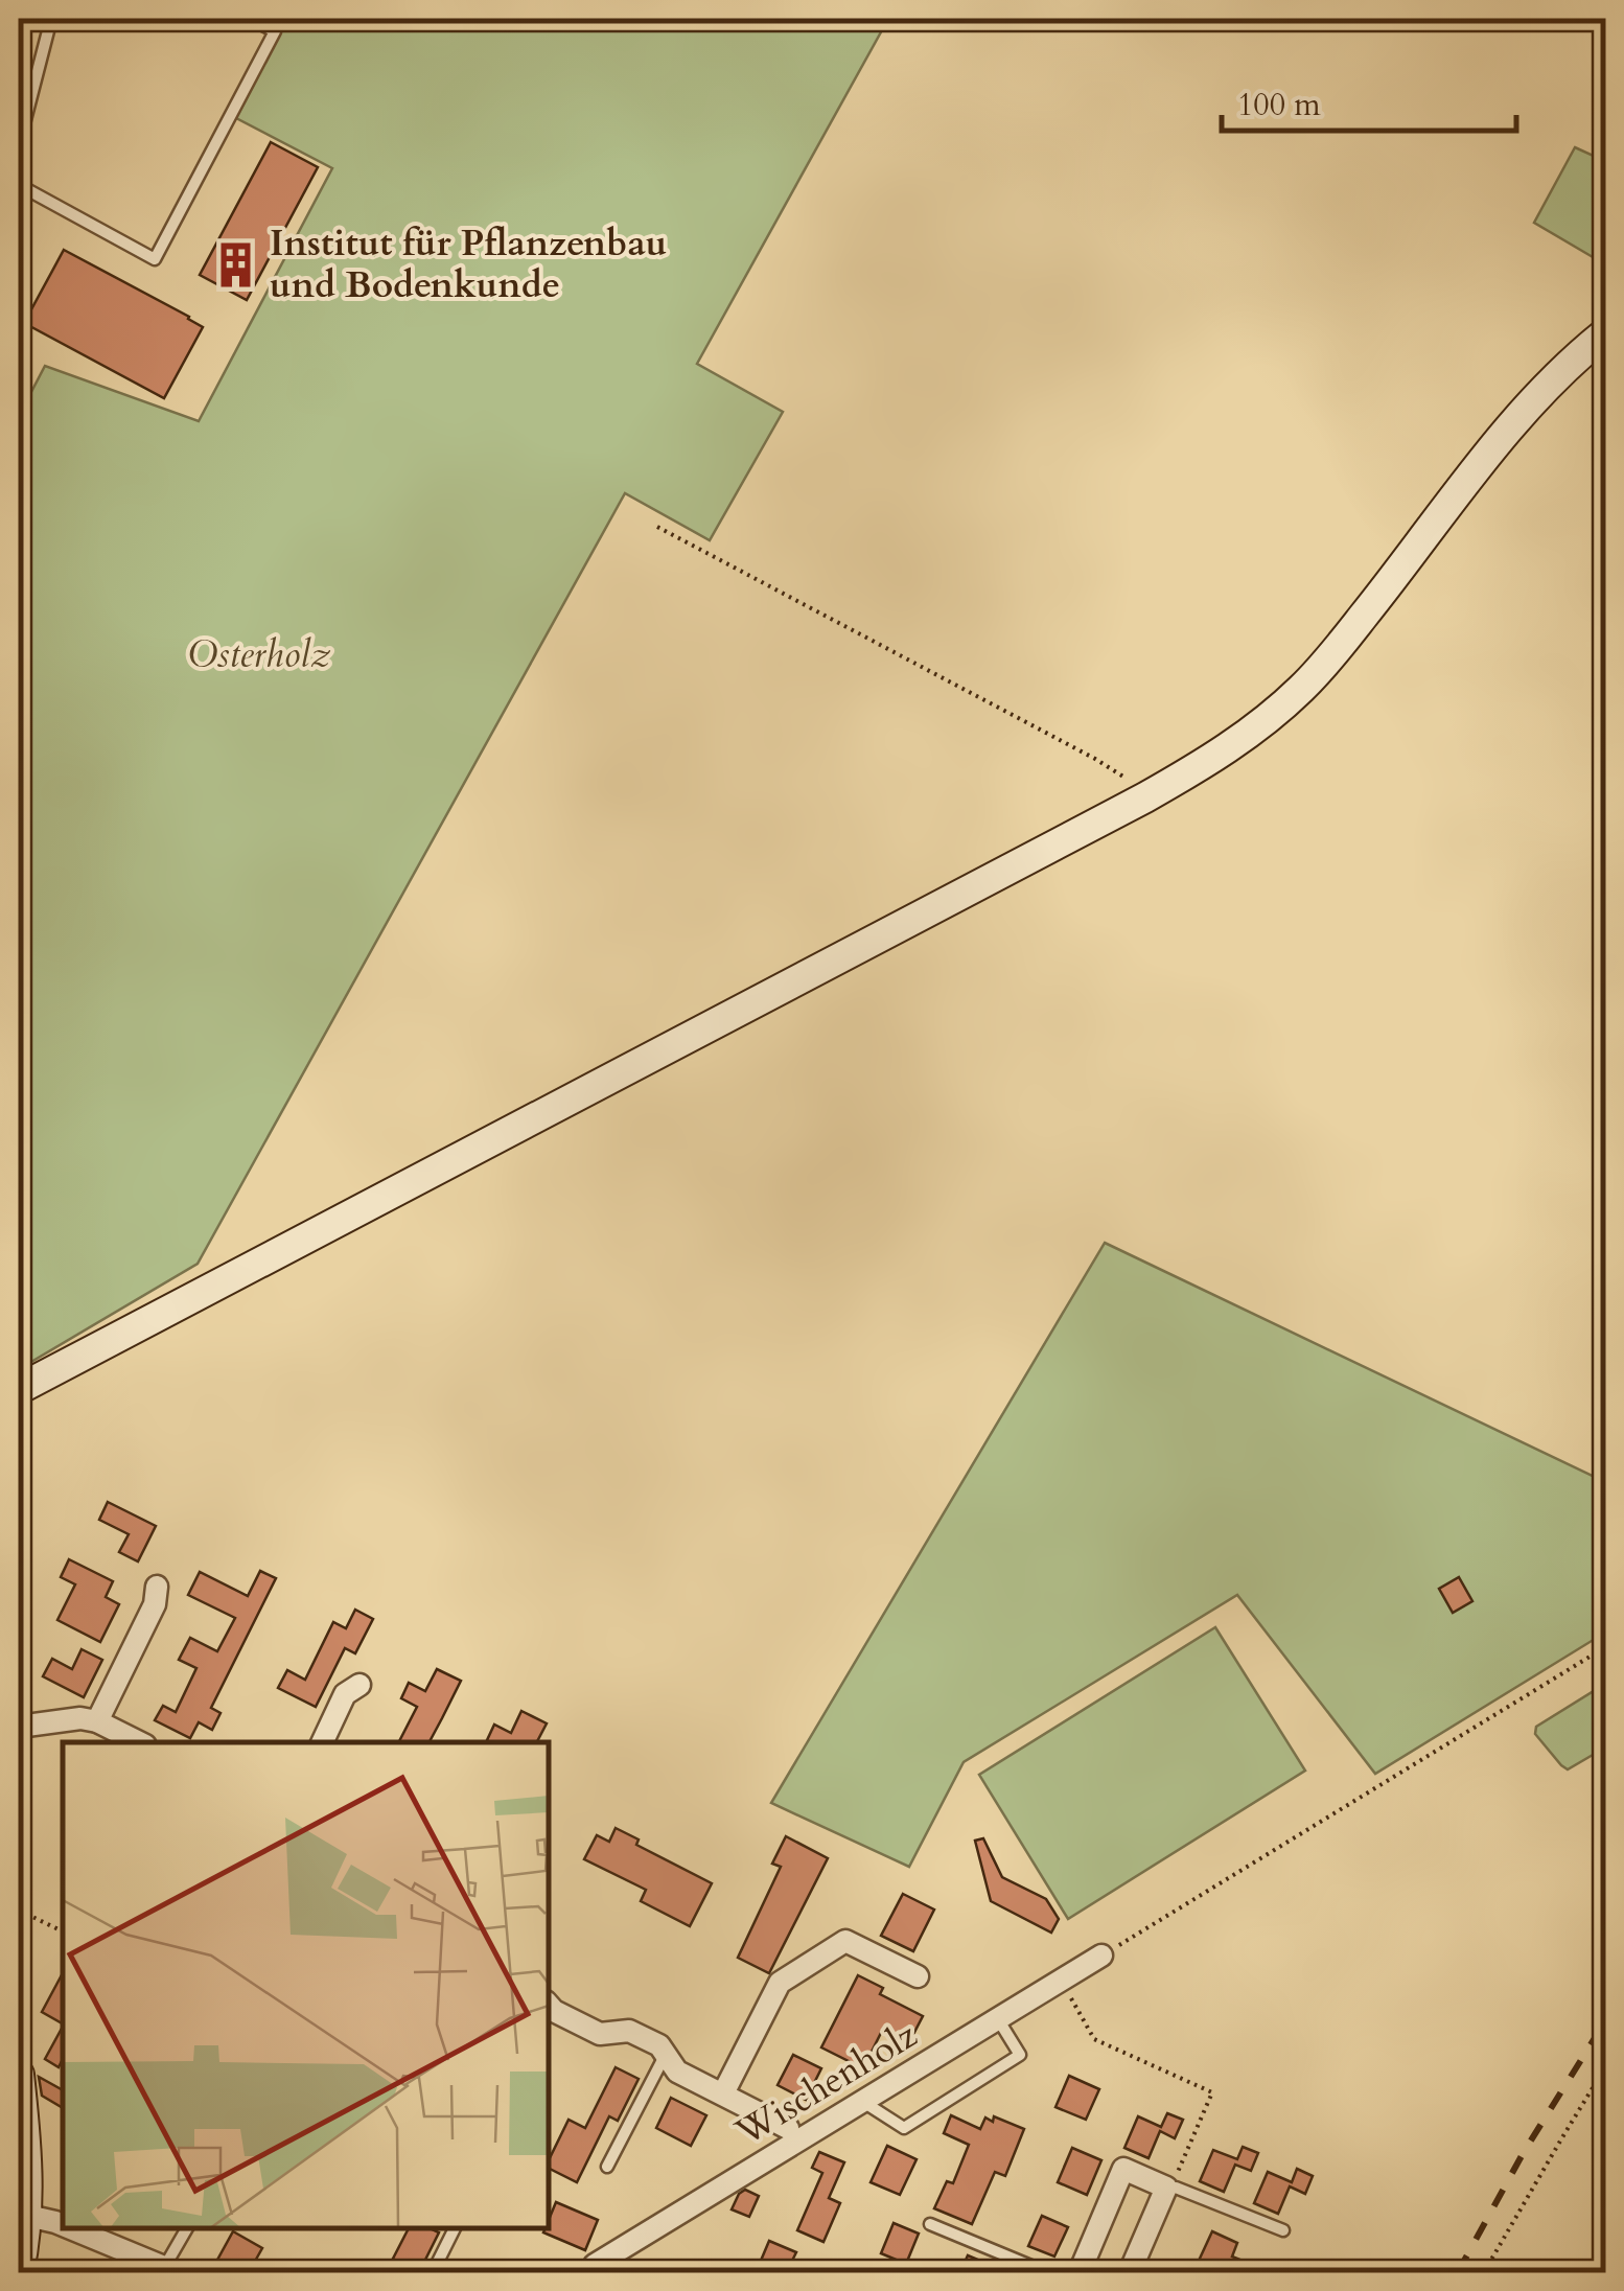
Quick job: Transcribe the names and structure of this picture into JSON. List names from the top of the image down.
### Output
{
  "streets": {
    "street": ["Wischenholz"]
  },
  "parks": ["Osterholz"],
  "places": {
    "building": ["Institut für Pflanzenbau und Bodenkunde"]
  },
  "scale_bar": "100 m"
}
